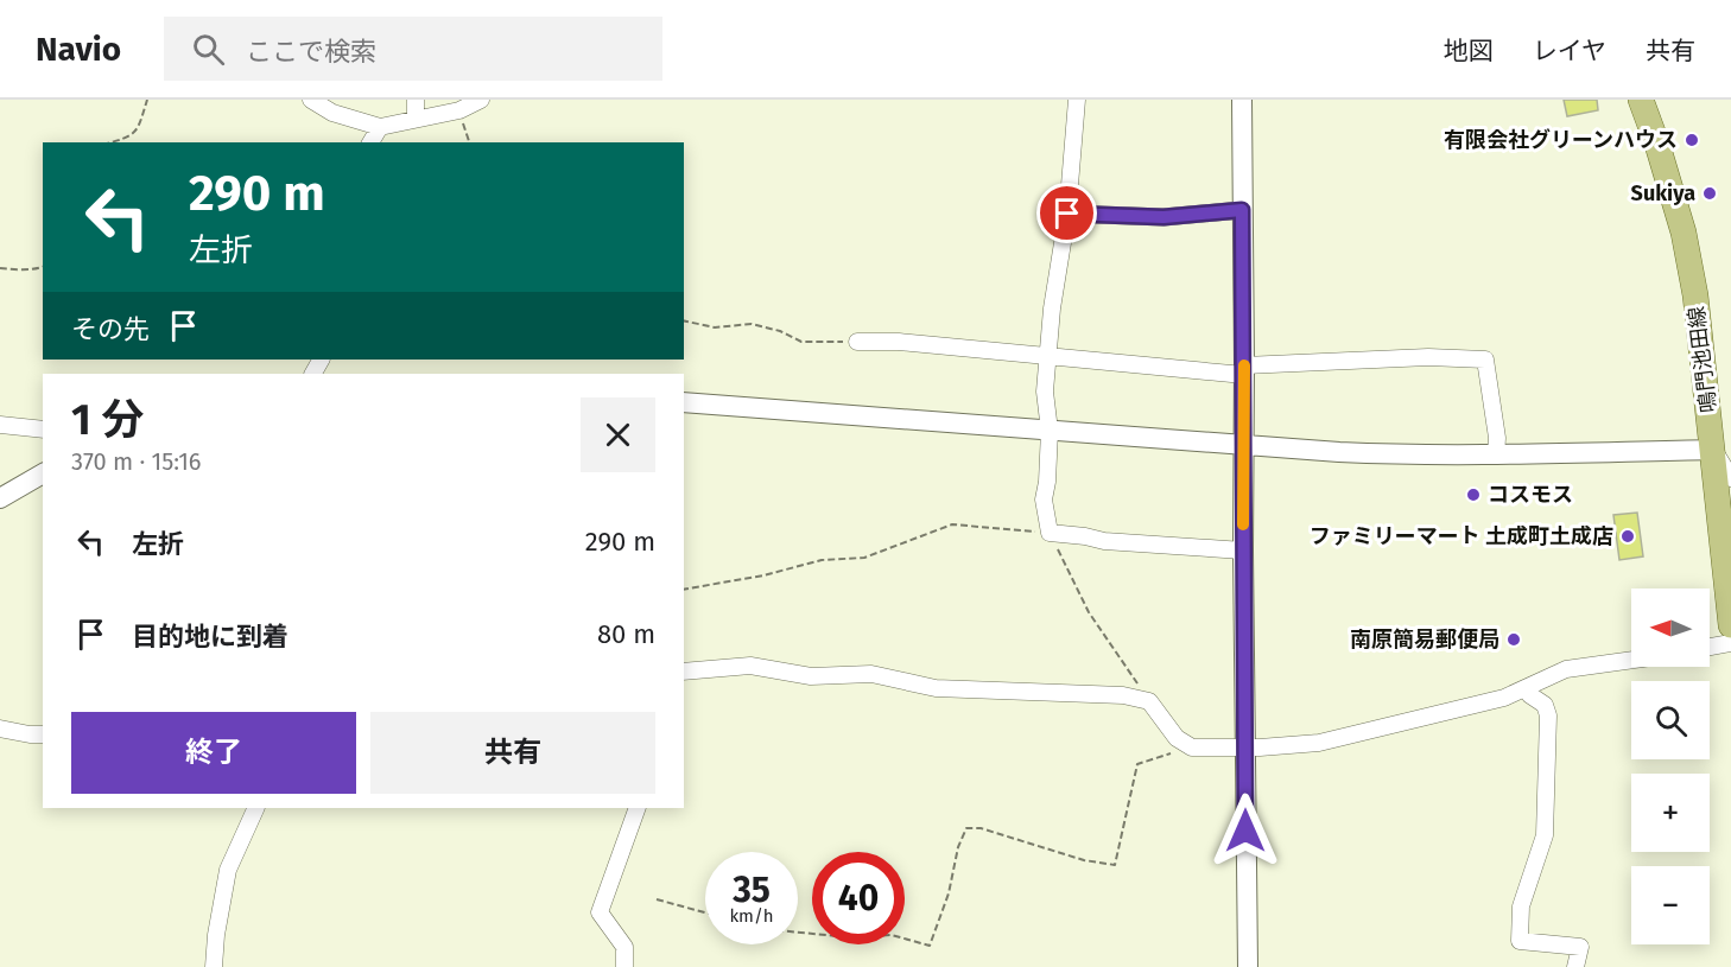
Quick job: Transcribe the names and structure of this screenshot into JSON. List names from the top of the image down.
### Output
{
  "streets": {
    "main road": ["鳴門池田線"]
  },
  "places": [
    "有限会社グリーンハウス",
    "Sukiya",
    "コスモス",
    "ファミリーマート 土成町土成店",
    "南原簡易郵便局"
  ],
  "north": "left",
  "page": {
    "header": "Navio",
    "search": "ここで検索",
    "nav": ["地図", "レイヤ", "共有"],
    "turn": ["290 m", "左折"],
    "then": "その先",
    "heading": ["1 分", "370 m · 15:16"],
    "list": [
      {
        "name": "左折",
        "value": "290 m"
      },
      {
        "name": "目的地に到着",
        "value": "80 m"
      }
    ],
    "map_buttons": ["+", "−"],
    "buttons": ["終了", "共有"],
    "speed": "35 km/h",
    "limit": "40"
  }
}
